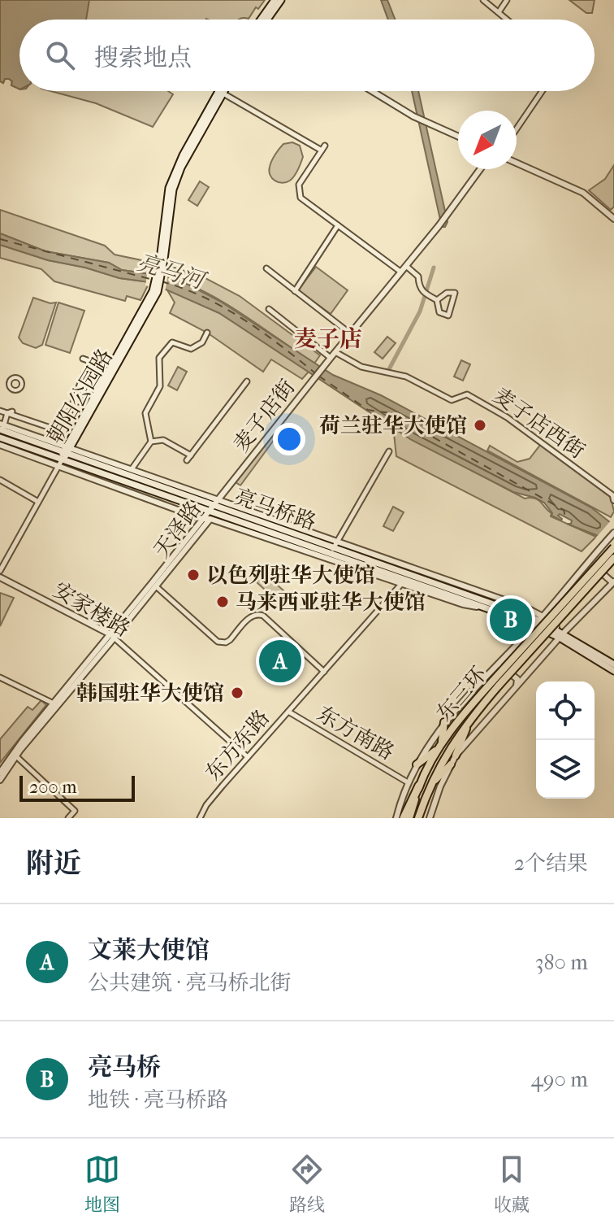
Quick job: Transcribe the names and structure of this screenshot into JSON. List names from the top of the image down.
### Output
{
  "streets": {
    "highway": ["东三环"],
    "main road": ["朝阳公园路", "亮马桥路"],
    "street": [
      "麦子店街",
      "麦子店西街",
      "天泽路",
      "安家楼路",
      "东方南路",
      "东方东路"
    ]
  },
  "crossings": [
    ["朝阳公园路", "亮马桥路"],
    ["麦子店街", "麦子店西街"],
    ["麦子店街", "亮马桥路"],
    ["麦子店街", "天泽路"],
    ["亮马桥路", "天泽路"],
    ["亮马桥路", "东方东路"],
    ["天泽路", "安家楼路"],
    ["安家楼路", "东方东路"],
    ["东方南路", "东方东路"]
  ],
  "districts": ["麦子店"],
  "water": ["亮马河"],
  "places": [
    "荷兰驻华大使馆",
    "以色列驻华大使馆",
    "马来西亚驻华大使馆",
    "韩国驻华大使馆"
  ],
  "scale_bar": "200 m",
  "north": "bottom left",
  "page": {
    "search": "搜索地点",
    "pins": ["B", "A"],
    "scale": "200 m",
    "heading": ["附近", "2个结果"],
    "list": [
      {
        "mark": "A",
        "name": "文莱大使馆",
        "note": "公共建筑 · 亮马桥北街",
        "value": "380 m"
      },
      {
        "mark": "B",
        "name": "亮马桥",
        "note": "地铁 · 亮马桥路",
        "value": "490 m"
      }
    ],
    "nav": ["地图", "路线", "收藏"]
  }
}
